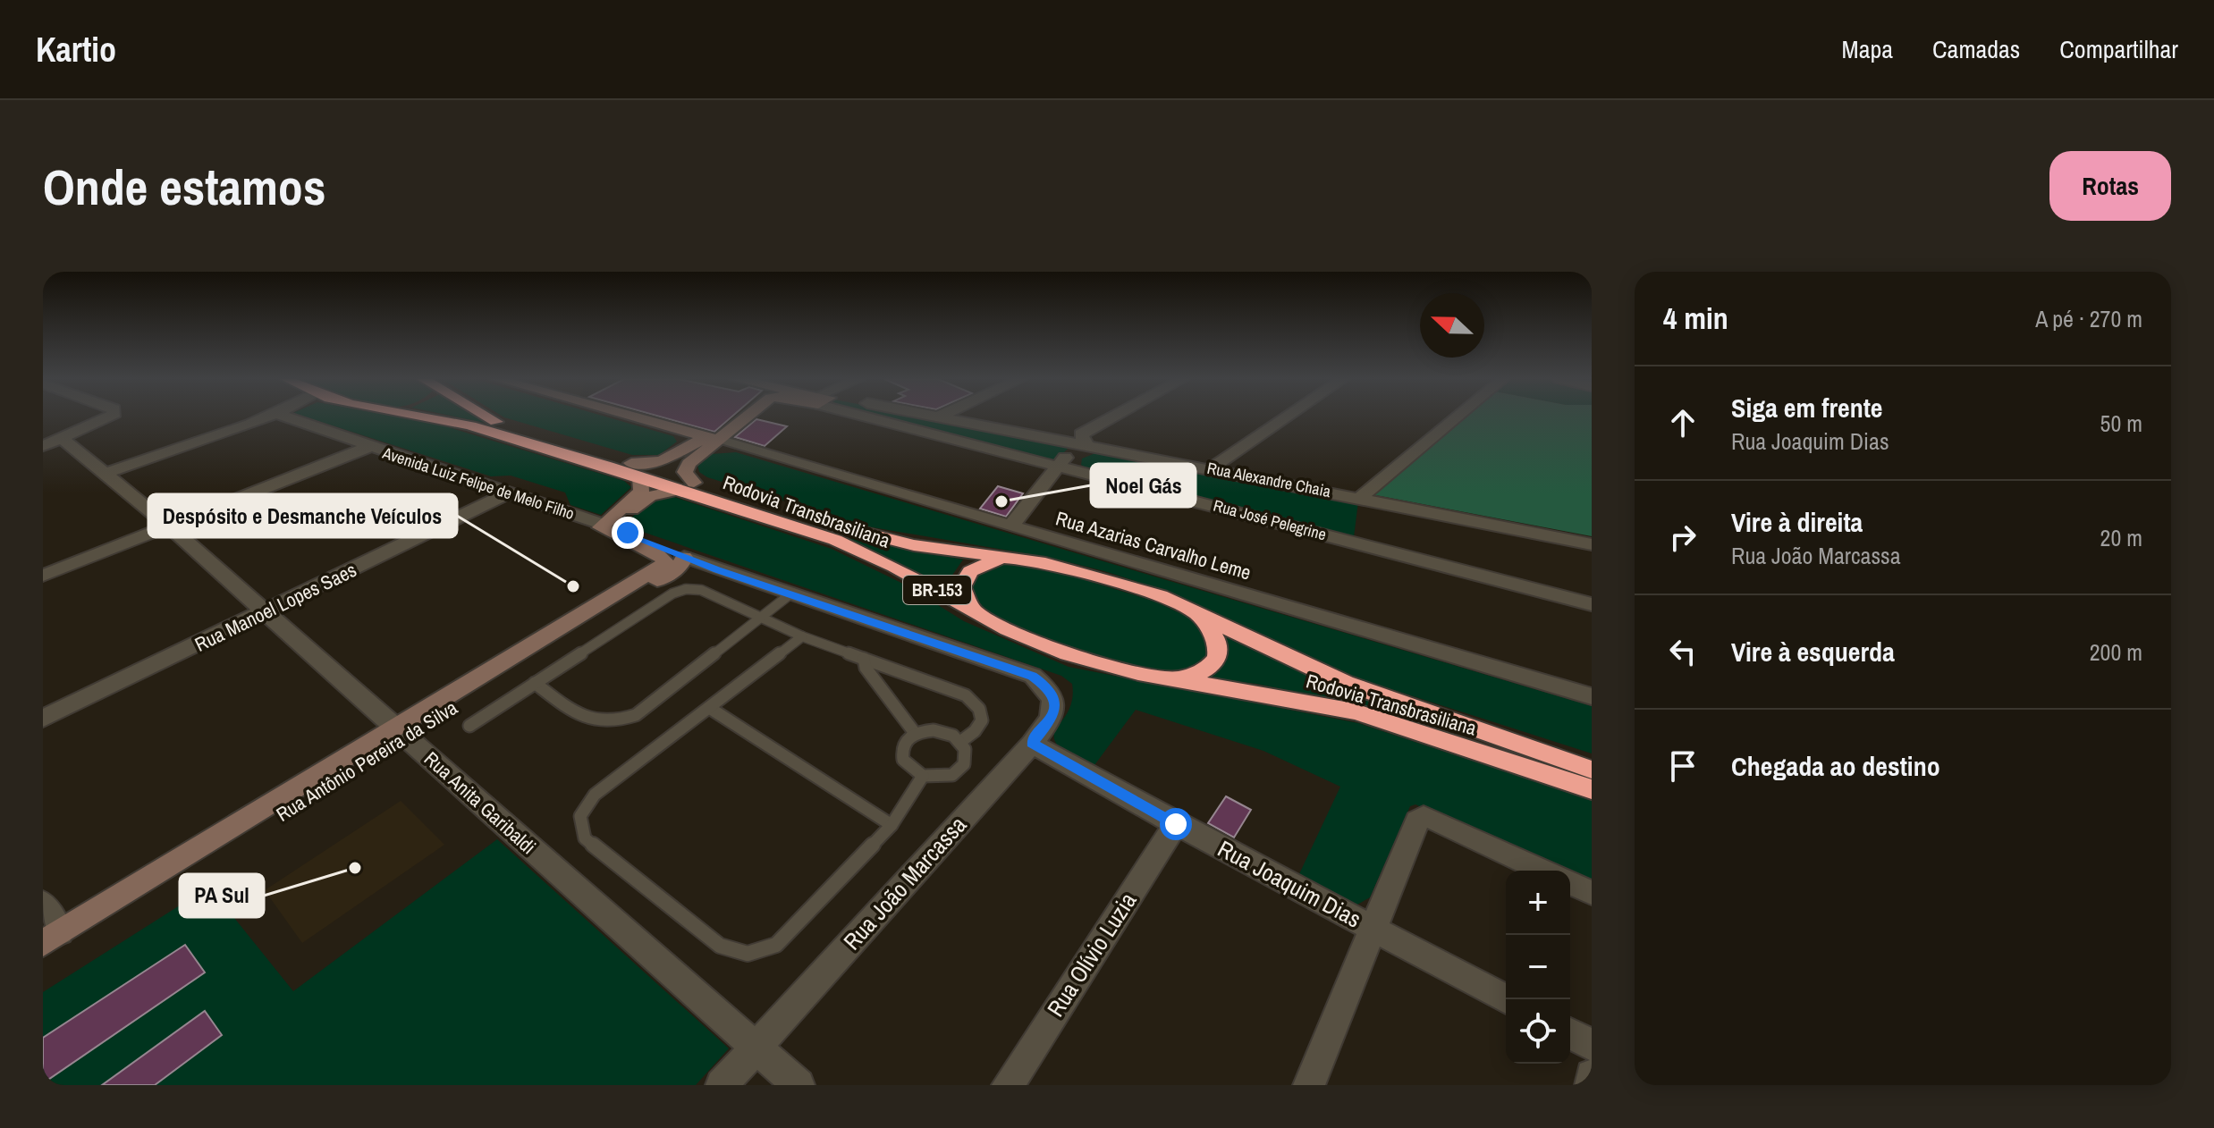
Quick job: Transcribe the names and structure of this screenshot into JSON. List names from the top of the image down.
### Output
{
  "streets": {
    "highway": ["Rodovia Transbrasiliana", "BR-153"],
    "main road": ["Rua Azarias Carvalho Leme", "Rua Antônio Pereira da Silva"],
    "street": [
      "Rua Alexandre Chaia",
      "Avenida Luiz Felipe de Melo Filho",
      "Rua José Pelegrine",
      "Rua Manoel Lopes Saes",
      "Rua Anita Garibaldi",
      "Rua João Marcassa",
      "Rua Joaquim Dias",
      "Rua Olívio Luzia"
    ]
  },
  "crossings": [
    ["Avenida Luiz Felipe de Melo Filho", "Rua Manoel Lopes Saes"],
    ["Rua Manoel Lopes Saes", "Rua Anita Garibaldi"],
    ["Rua Antônio Pereira da Silva", "Rua Anita Garibaldi"],
    ["Rua Anita Garibaldi", "Rua João Marcassa"],
    ["Rua João Marcassa", "Rua Joaquim Dias"],
    ["Rua Joaquim Dias", "Rua Olívio Luzia"]
  ],
  "places": ["Noel Gás", "Despósito e Desmanche Veículos", "PA Sul"],
  "north": "left",
  "page": {
    "header": "Kartio",
    "nav": ["Mapa", "Camadas", "Compartilhar"],
    "buttons": "Rotas",
    "title": "Onde estamos",
    "heading": ["4 min", "A pé · 270 m"],
    "list": [
      ["Siga em frente", "Rua Joaquim Dias", "50 m"],
      ["Vire à direita", "Rua João Marcassa", "20 m"],
      ["Vire à esquerda", "200 m"],
      "Chegada ao destino"
    ],
    "map_buttons": ["+", "−"]
  }
}
